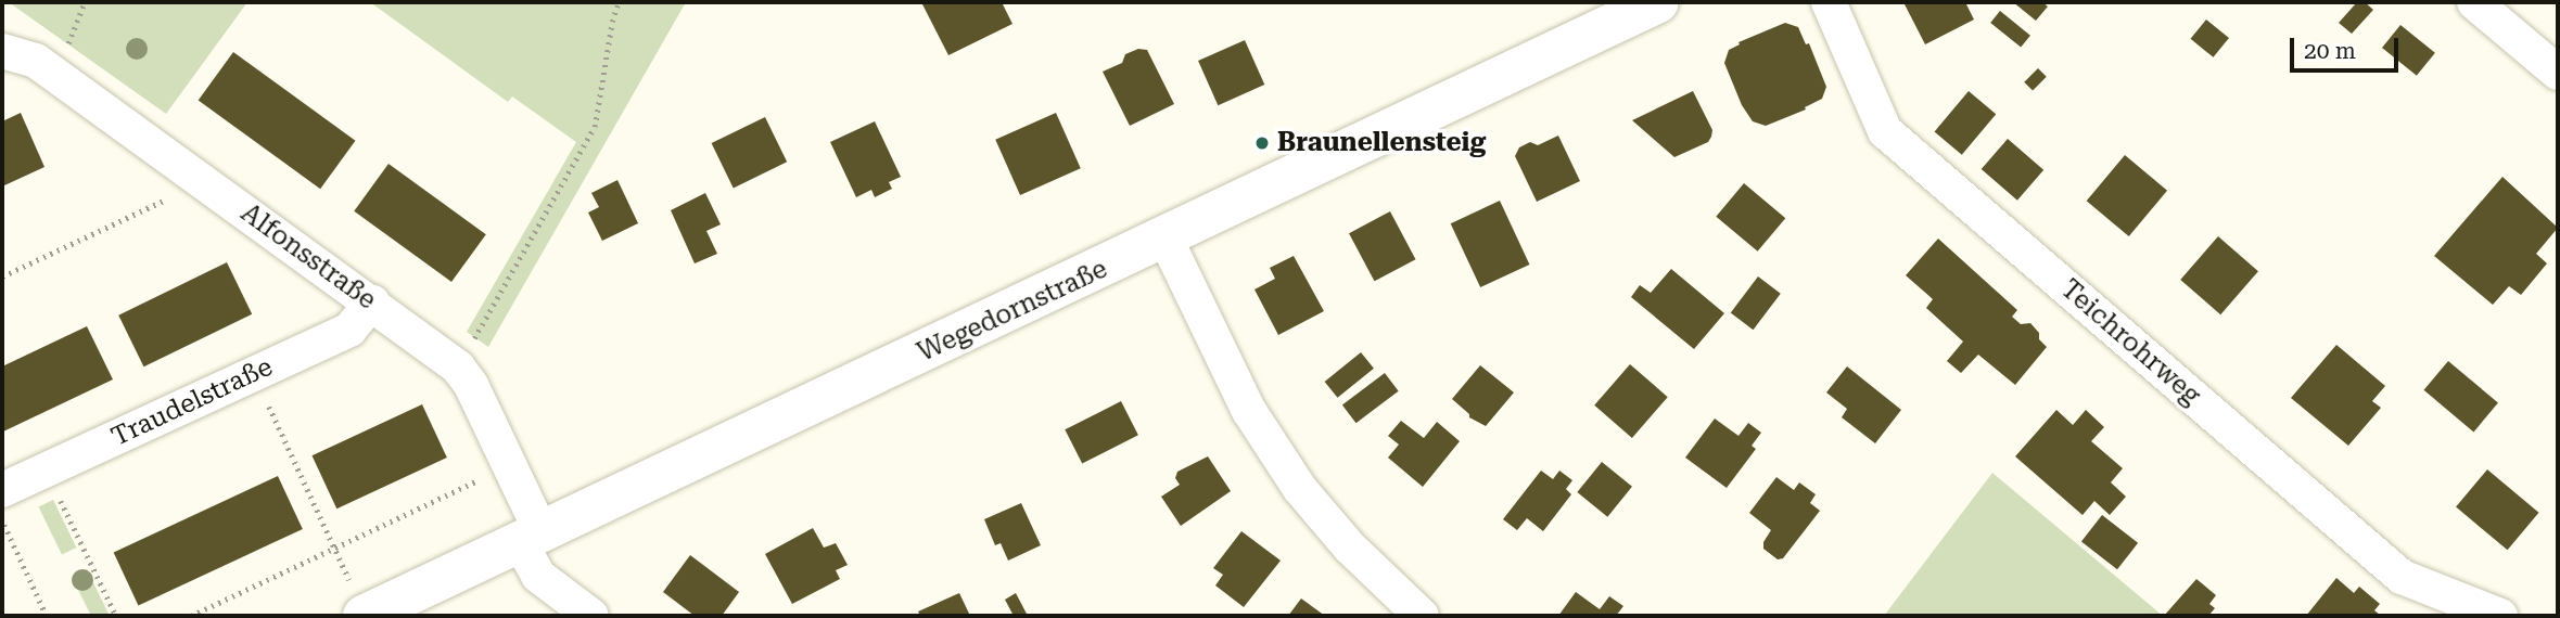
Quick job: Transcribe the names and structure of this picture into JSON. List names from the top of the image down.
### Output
{
  "streets": {
    "street": [
      "Alfonsstraße",
      "Wegedornstraße",
      "Teichrohrweg",
      "Traudelstraße"
    ]
  },
  "crossings": [
    ["Alfonsstraße", "Wegedornstraße"],
    ["Alfonsstraße", "Traudelstraße"]
  ],
  "places": ["Braunellensteig"],
  "scale_bar": "20 m"
}
